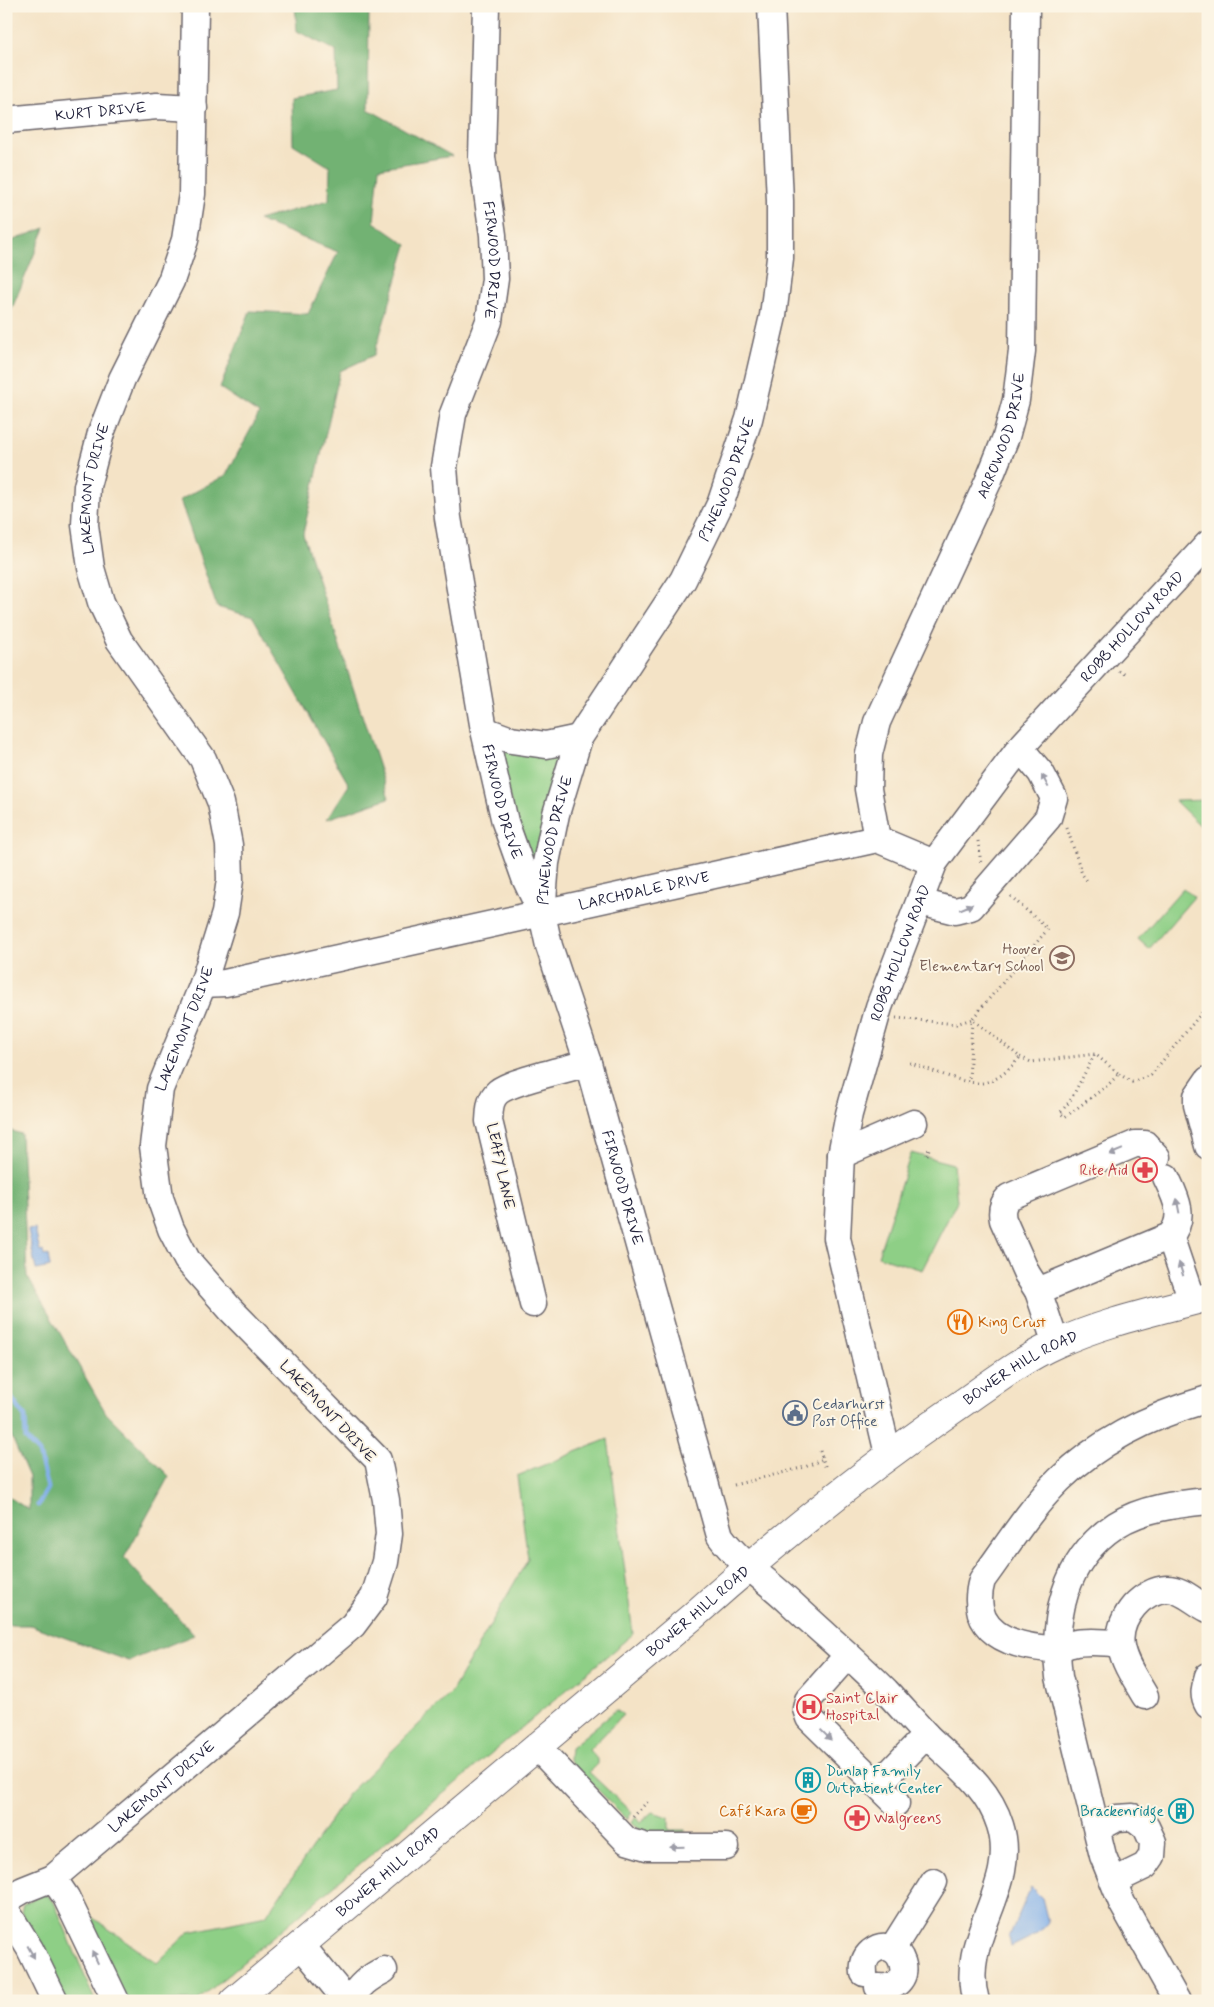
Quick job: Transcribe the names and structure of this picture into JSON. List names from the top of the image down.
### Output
{
  "streets": {
    "main road": ["BOWER HILL ROAD"],
    "street": [
      "KURT DRIVE",
      "FIRWOOD DRIVE",
      "ARROWOOD DRIVE",
      "PINEWOOD DRIVE",
      "LAKEMONT DRIVE",
      "ROBB HOLLOW ROAD",
      "LARCHDALE DRIVE",
      "LEAFY LANE"
    ]
  },
  "crossings": [
    ["KURT DRIVE", "LAKEMONT DRIVE"],
    ["FIRWOOD DRIVE", "PINEWOOD DRIVE"],
    ["FIRWOOD DRIVE", "LARCHDALE DRIVE"],
    ["FIRWOOD DRIVE", "LEAFY LANE"],
    ["FIRWOOD DRIVE", "BOWER HILL ROAD"],
    ["ARROWOOD DRIVE", "LARCHDALE DRIVE"],
    ["PINEWOOD DRIVE", "LARCHDALE DRIVE"],
    ["LAKEMONT DRIVE", "LARCHDALE DRIVE"],
    ["ROBB HOLLOW ROAD", "BOWER HILL ROAD"]
  ],
  "places": {
    "school or university": ["Hoover Elementary School"],
    "pharmacy": ["Rite Aid", "Walgreens"],
    "restaurant": ["King Crust"],
    "public building": ["Cedarhurst Post Office"],
    "hospital": ["Saint Clair Hospital"],
    "building": ["Dunlap Family Outpatient Center", "Brackenridge"],
    "cafe": ["Café Kara"]
  }
}
